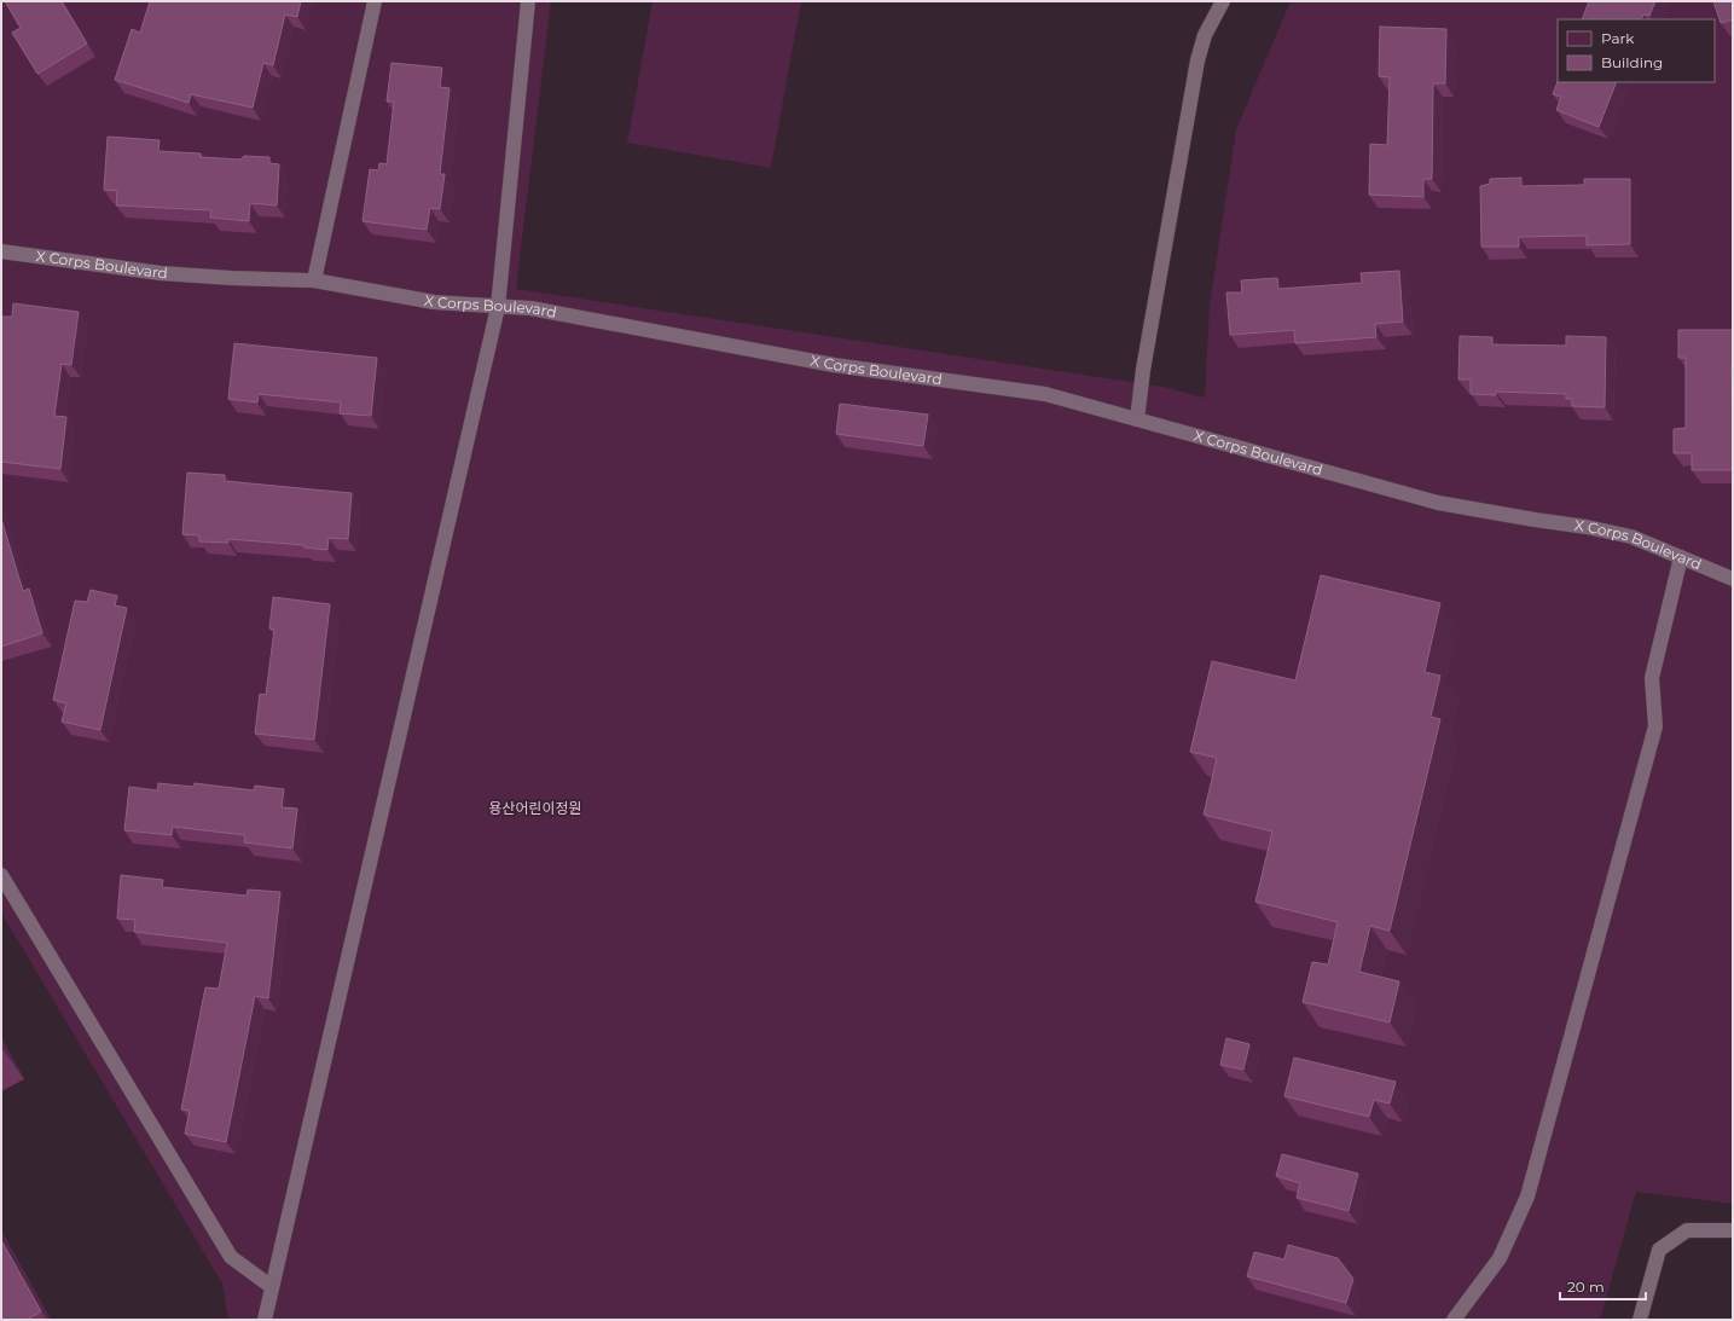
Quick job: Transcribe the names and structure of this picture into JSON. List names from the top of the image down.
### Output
{
  "streets": {
    "lane": ["X Corps Boulevard"]
  },
  "parks": ["용산어린이정원"],
  "legend": ["Park", "Building"],
  "scale_bar": "20 m"
}
